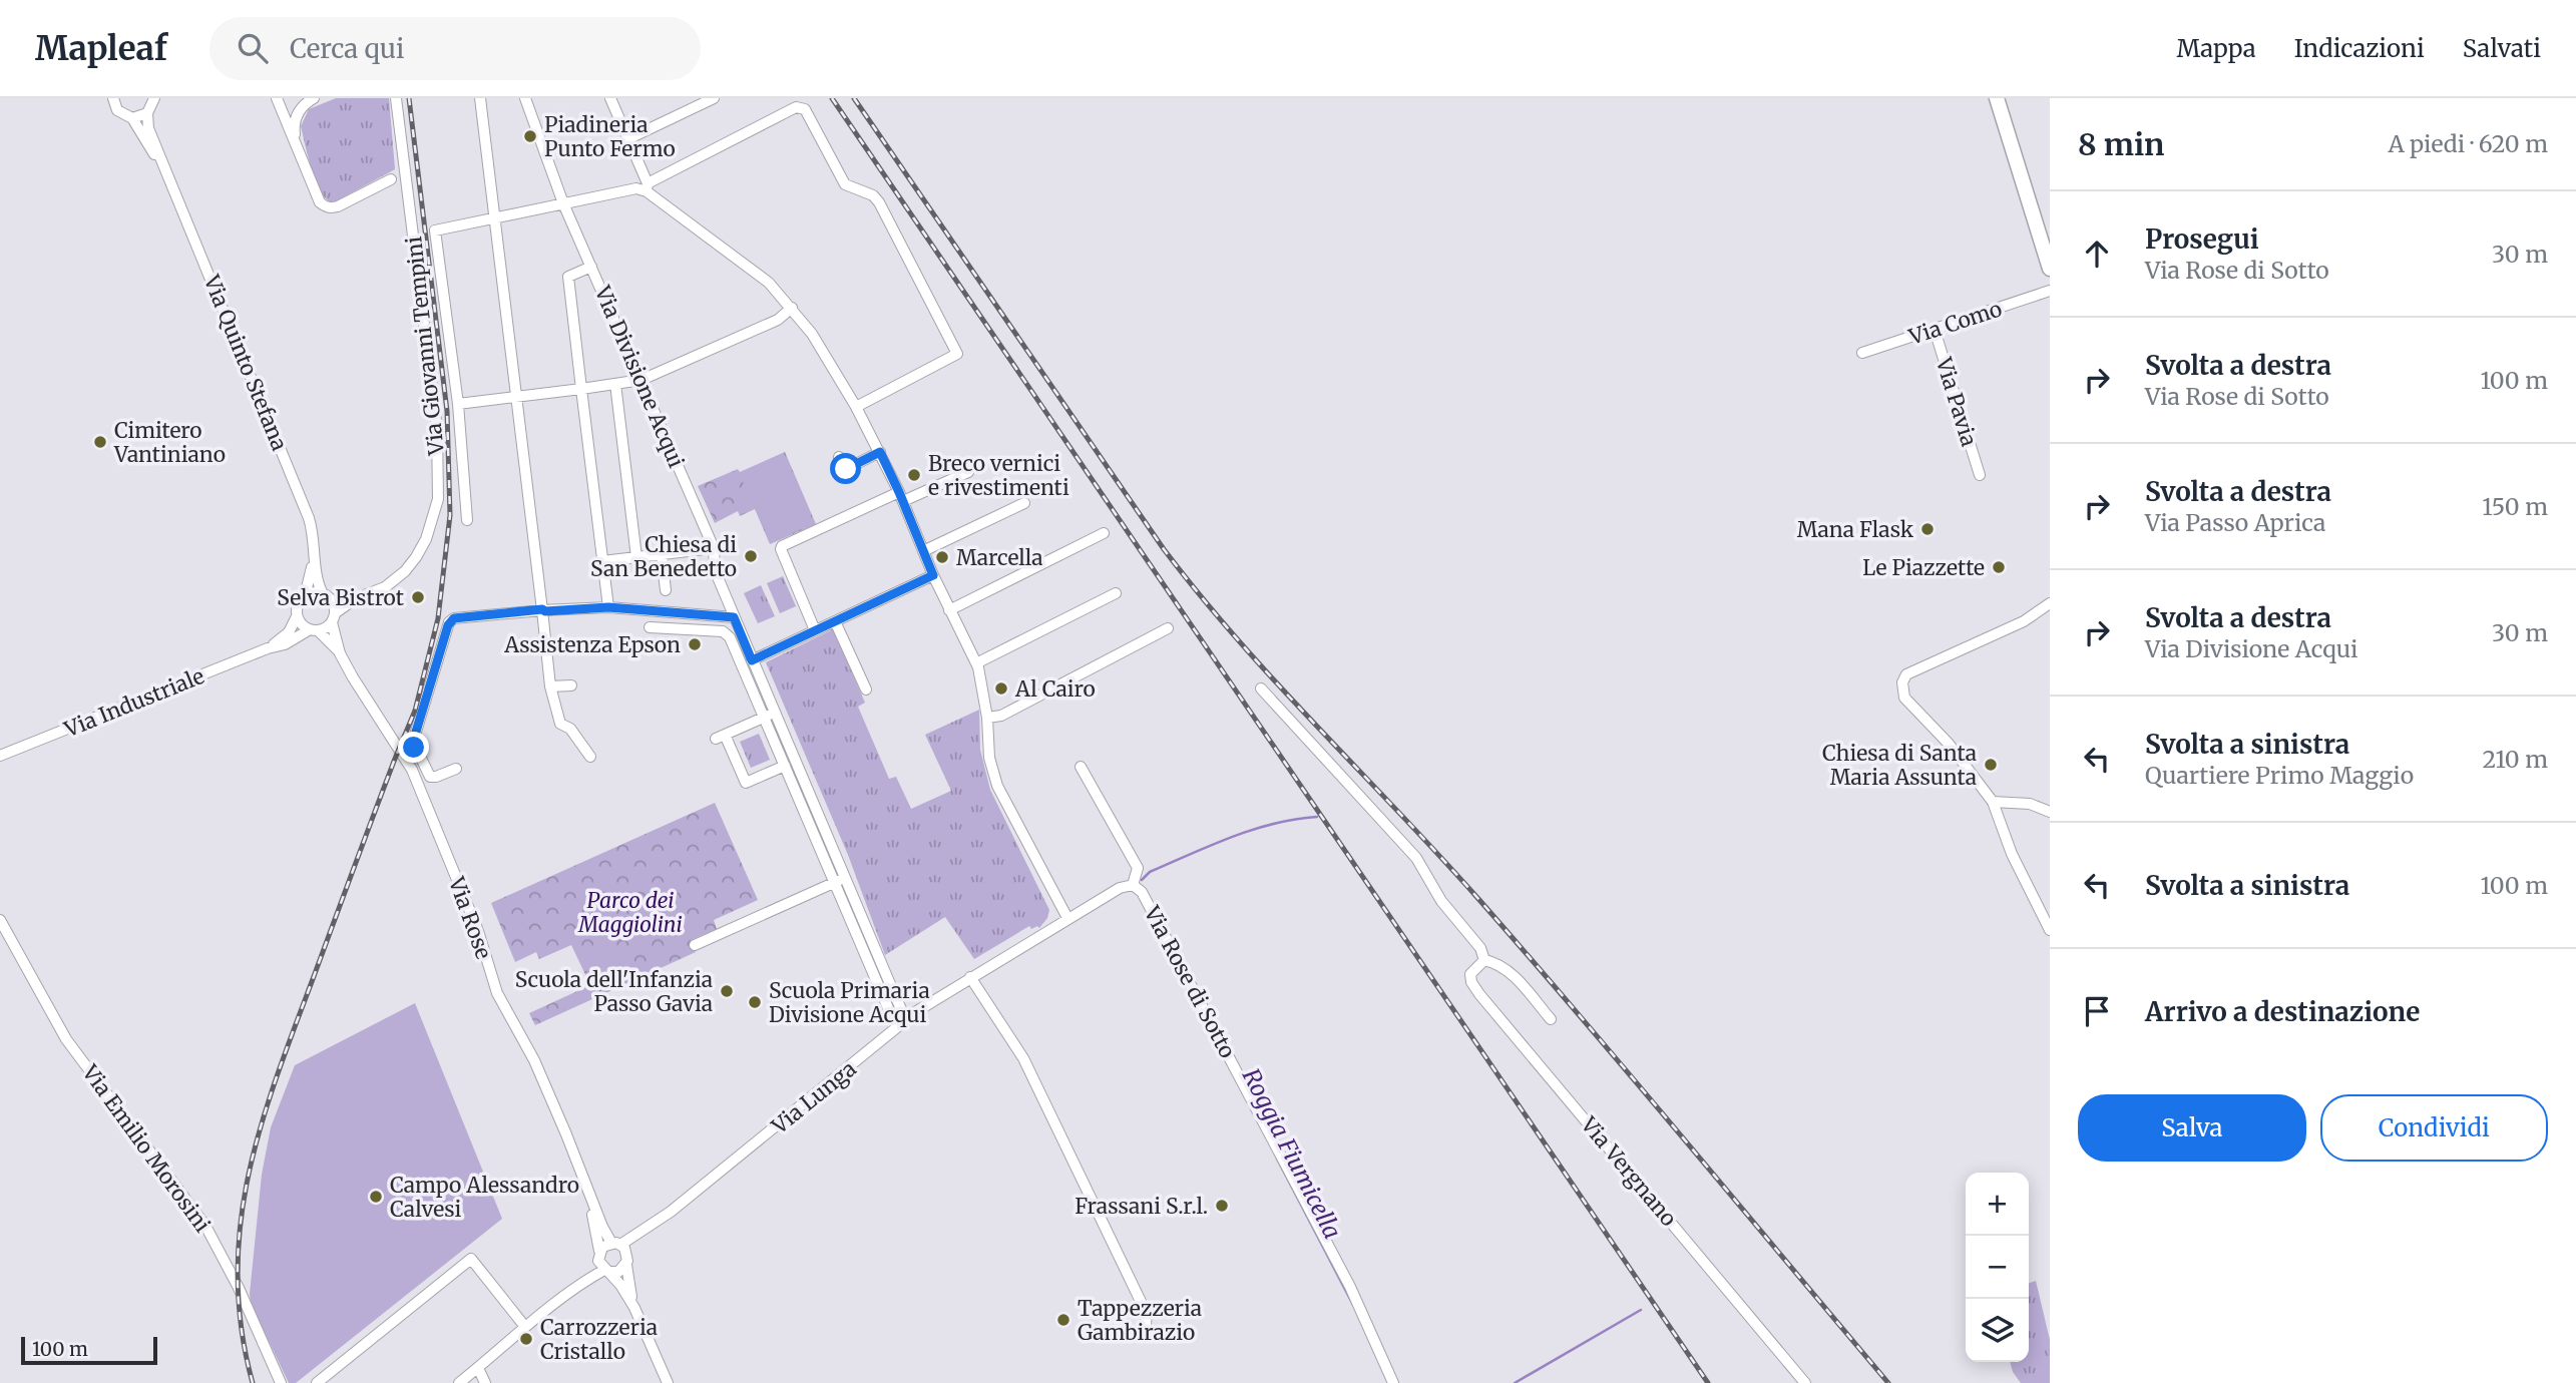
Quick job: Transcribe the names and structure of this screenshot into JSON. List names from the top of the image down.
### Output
{
  "streets": {
    "street": [
      "Via Como",
      "Via Giovanni Tempini",
      "Via Quinto Stefana",
      "Via Divisione Acqui",
      "Via Pavia",
      "Via Industriale",
      "Via Rose",
      "Via Rose di Sotto",
      "Via Lunga",
      "Via Emilio Morosini",
      "Via Vergnano"
    ]
  },
  "crossings": [
    ["Via Como", "Via Pavia"],
    ["Via Giovanni Tempini", "Via Quinto Stefana"],
    ["Via Giovanni Tempini", "Via Industriale"],
    ["Via Giovanni Tempini", "Via Rose"],
    ["Via Quinto Stefana", "Via Industriale"],
    ["Via Quinto Stefana", "Via Rose"],
    ["Via Divisione Acqui", "Via Lunga"],
    ["Via Industriale", "Via Rose"],
    ["Via Rose", "Via Lunga"],
    ["Via Rose di Sotto", "Via Lunga"]
  ],
  "water": ["Roggia Fiumicella"],
  "parks": ["Parco dei Maggiolini"],
  "places": [
    "Piadineria Punto Fermo",
    "Cimitero Vantiniano",
    "Breco vernici e rivestimenti",
    "Mana Flask",
    "Chiesa di San Benedetto",
    "Marcella",
    "Le Piazzette",
    "Selva Bistrot",
    "Assistenza Epson",
    "Al Cairo",
    "Chiesa di Santa Maria Assunta",
    "Scuola dell'Infanzia Passo Gavia",
    "Scuola Primaria Divisione Acqui",
    "Campo Alessandro Calvesi",
    "Frassani S.r.l.",
    "Tappezzeria Gambirazio",
    "Carrozzeria Cristallo"
  ],
  "scale_bar": "100 m",
  "page": {
    "header": "Mapleaf",
    "search": "Cerca qui",
    "nav": ["Mappa", "Indicazioni", "Salvati"],
    "heading": ["8 min", "A piedi · 620 m"],
    "list": [
      ["Prosegui", "Via Rose di Sotto", "30 m"],
      ["Svolta a destra", "Via Rose di Sotto", "100 m"],
      ["Svolta a destra", "Via Passo Aprica", "150 m"],
      ["Svolta a destra", "Via Divisione Acqui", "30 m"],
      ["Svolta a sinistra", "Quartiere Primo Maggio", "210 m"],
      ["Svolta a sinistra", "100 m"],
      "Arrivo a destinazione"
    ],
    "buttons": ["Salva", "Condividi"],
    "map_buttons": ["+", "−"],
    "scale": "100 m"
  }
}
